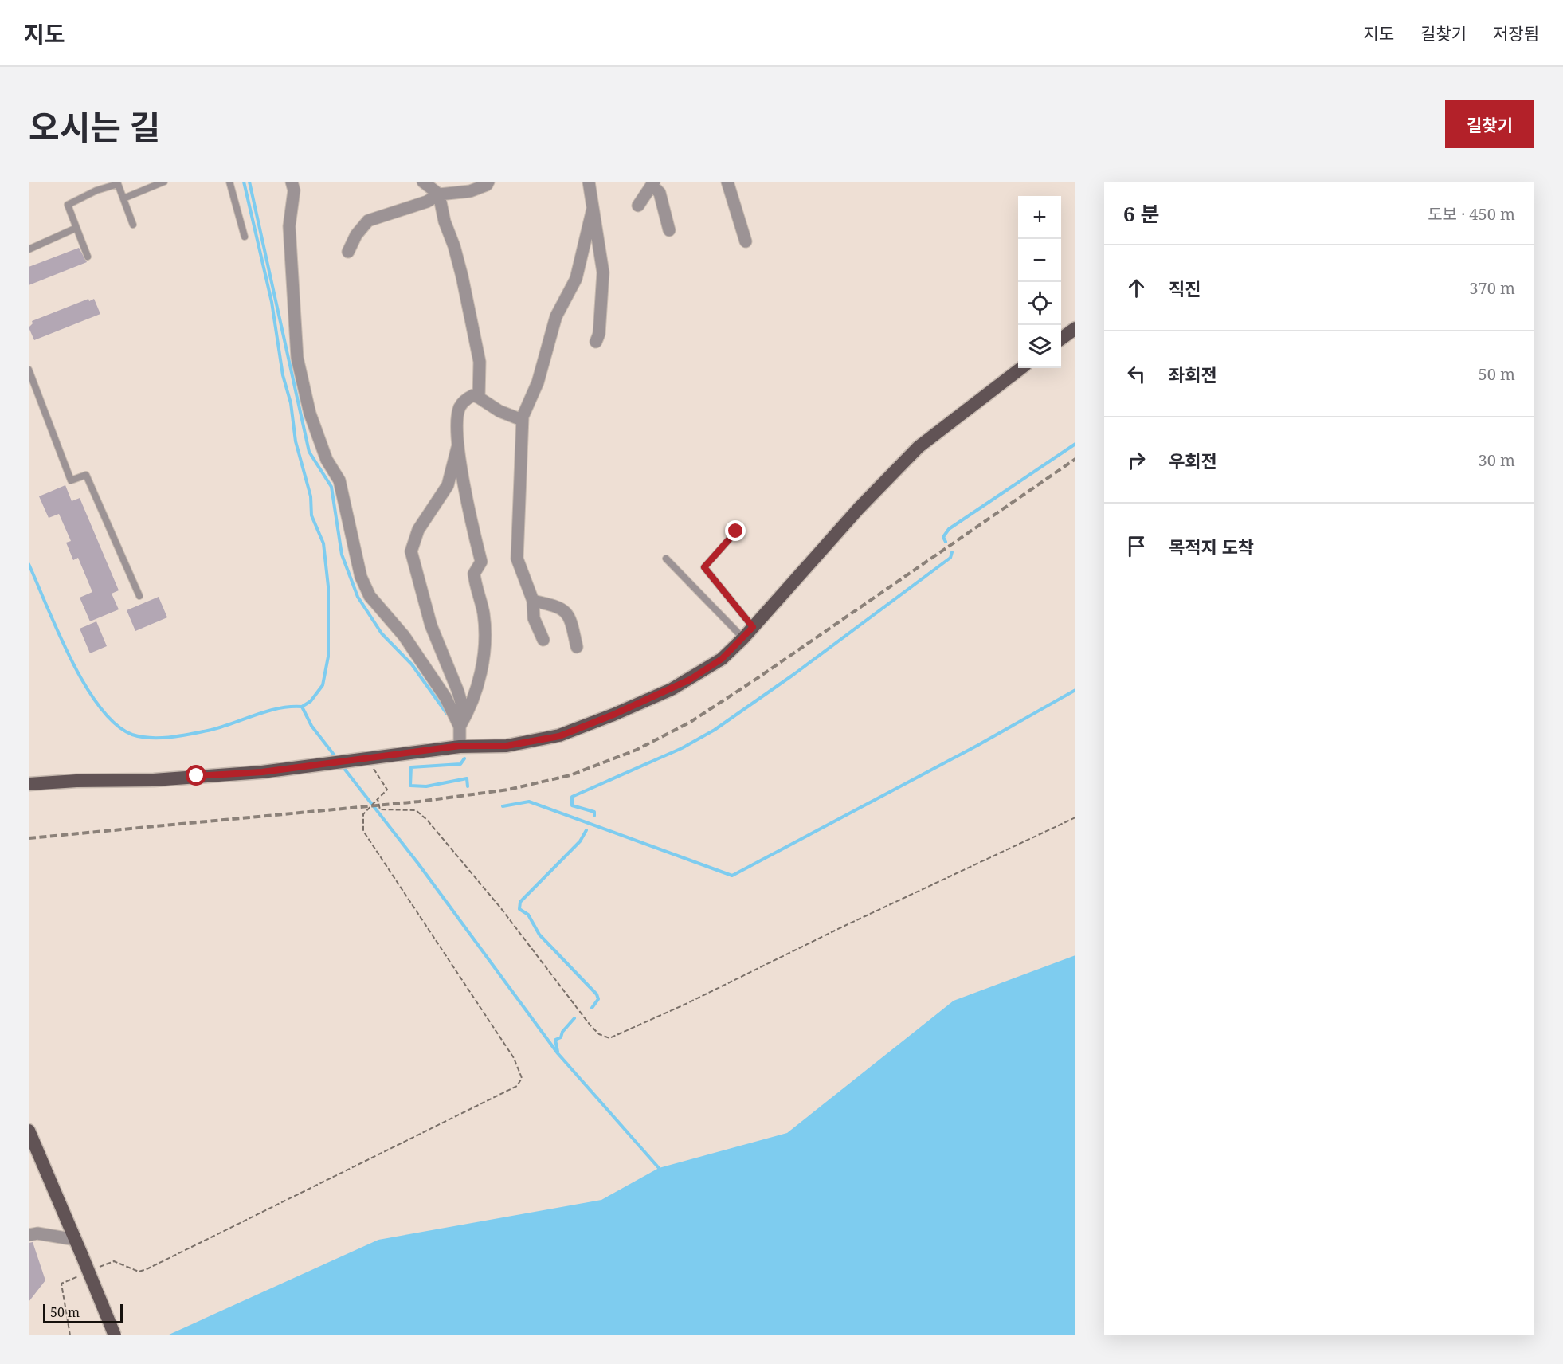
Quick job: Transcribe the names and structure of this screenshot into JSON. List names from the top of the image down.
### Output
{
  "scale_bar": "50 m",
  "page": {
    "header": "지도",
    "nav": ["지도", "길찾기", "저장됨"],
    "title": "오시는 길",
    "buttons": "길찾기",
    "heading": ["6 분", "도보 · 450 m"],
    "map_buttons": ["+", "−"],
    "list": [
      ["직진", "370 m"],
      ["좌회전", "50 m"],
      ["우회전", "30 m"],
      "목적지 도착"
    ],
    "scale": "50 m"
  }
}
